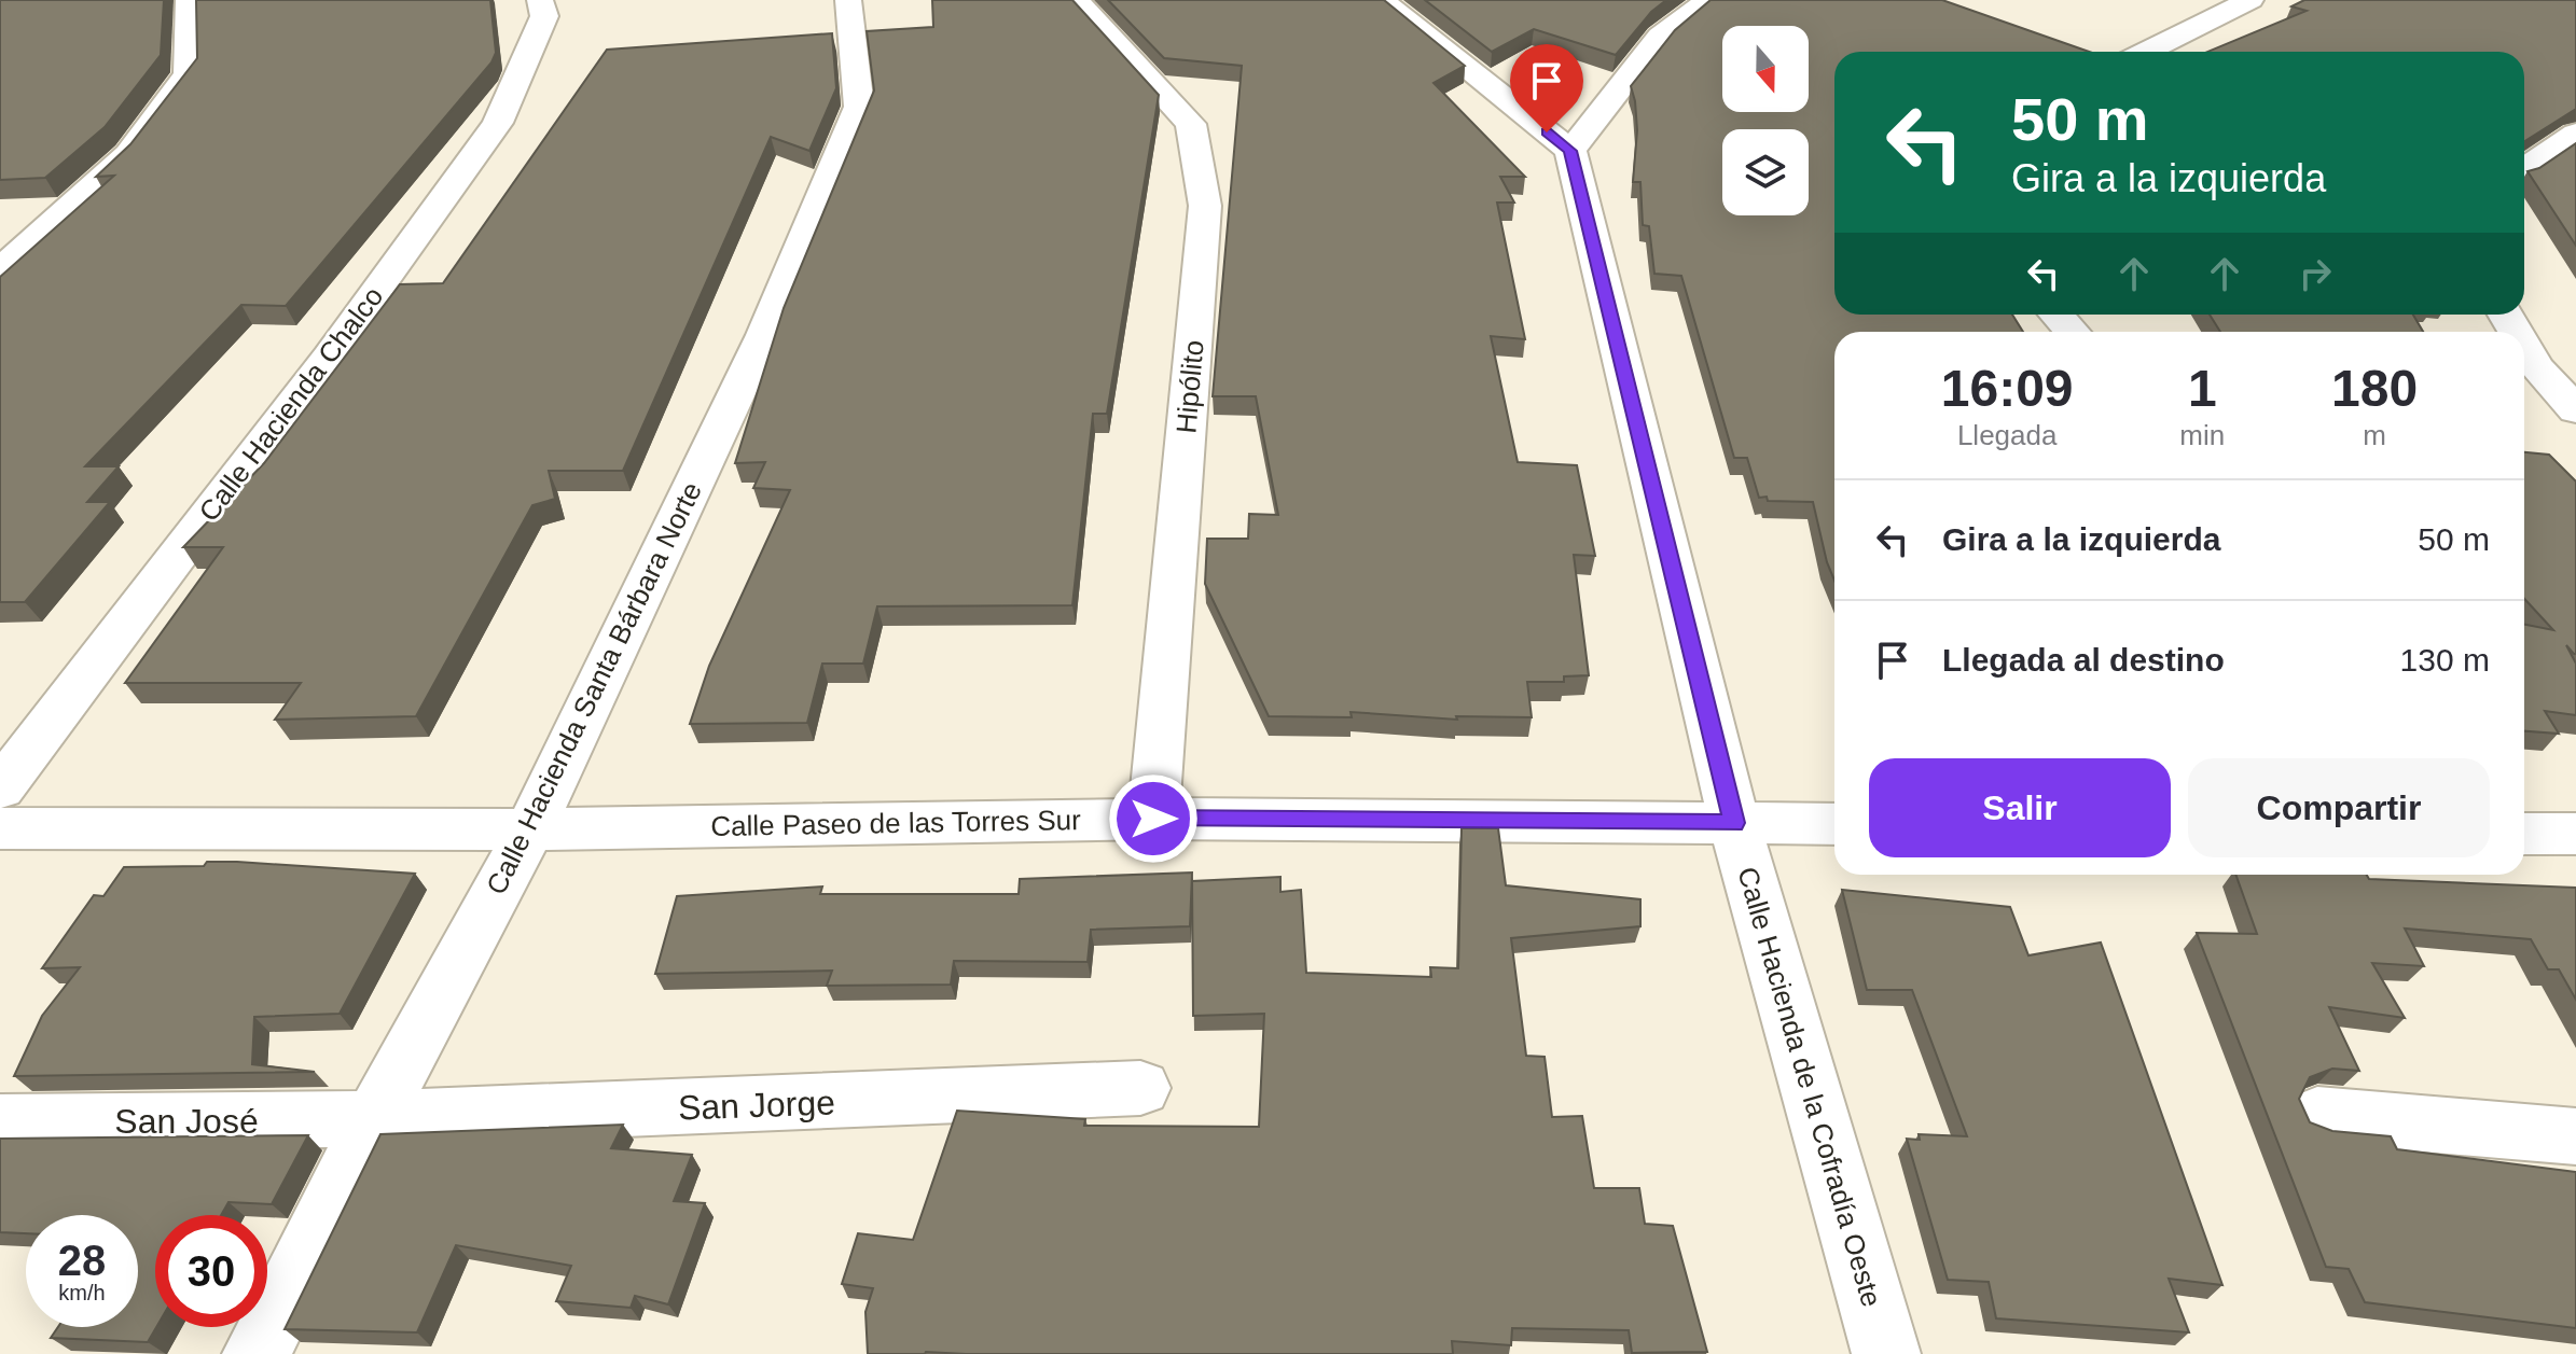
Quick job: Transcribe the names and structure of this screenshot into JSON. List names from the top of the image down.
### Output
{
  "streets": {
    "street": [
      "Hipólito",
      "Calle Hacienda Chalco",
      "Calle Hacienda Santa Bárbara Norte",
      "Calle Paseo de las Torres Sur",
      "Calle Hacienda de la Cofradía Oeste",
      "San Jorge",
      "San José"
    ]
  },
  "crossings": [
    ["Hipólito", "Calle Paseo de las Torres Sur"],
    ["Calle Hacienda Santa Bárbara Norte", "Calle Paseo de las Torres Sur"],
    ["Calle Hacienda Santa Bárbara Norte", "San Jorge"],
    ["Calle Hacienda Santa Bárbara Norte", "San José"],
    ["Calle Paseo de las Torres Sur", "Calle Hacienda de la Cofradía Oeste"],
    ["San Jorge", "San José"]
  ],
  "north": "bottom",
  "page": {
    "turn": ["50 m", "Gira a la izquierda"],
    "eta": [
      "16:09",
      "Llegada",
      "1",
      "min",
      "180",
      "m"
    ],
    "list": [
      {
        "name": "Gira a la izquierda",
        "value": "50 m"
      },
      {
        "name": "Llegada al destino",
        "value": "130 m"
      }
    ],
    "buttons": ["Salir", "Compartir"],
    "speed": "28 km/h",
    "limit": "30"
  }
}
